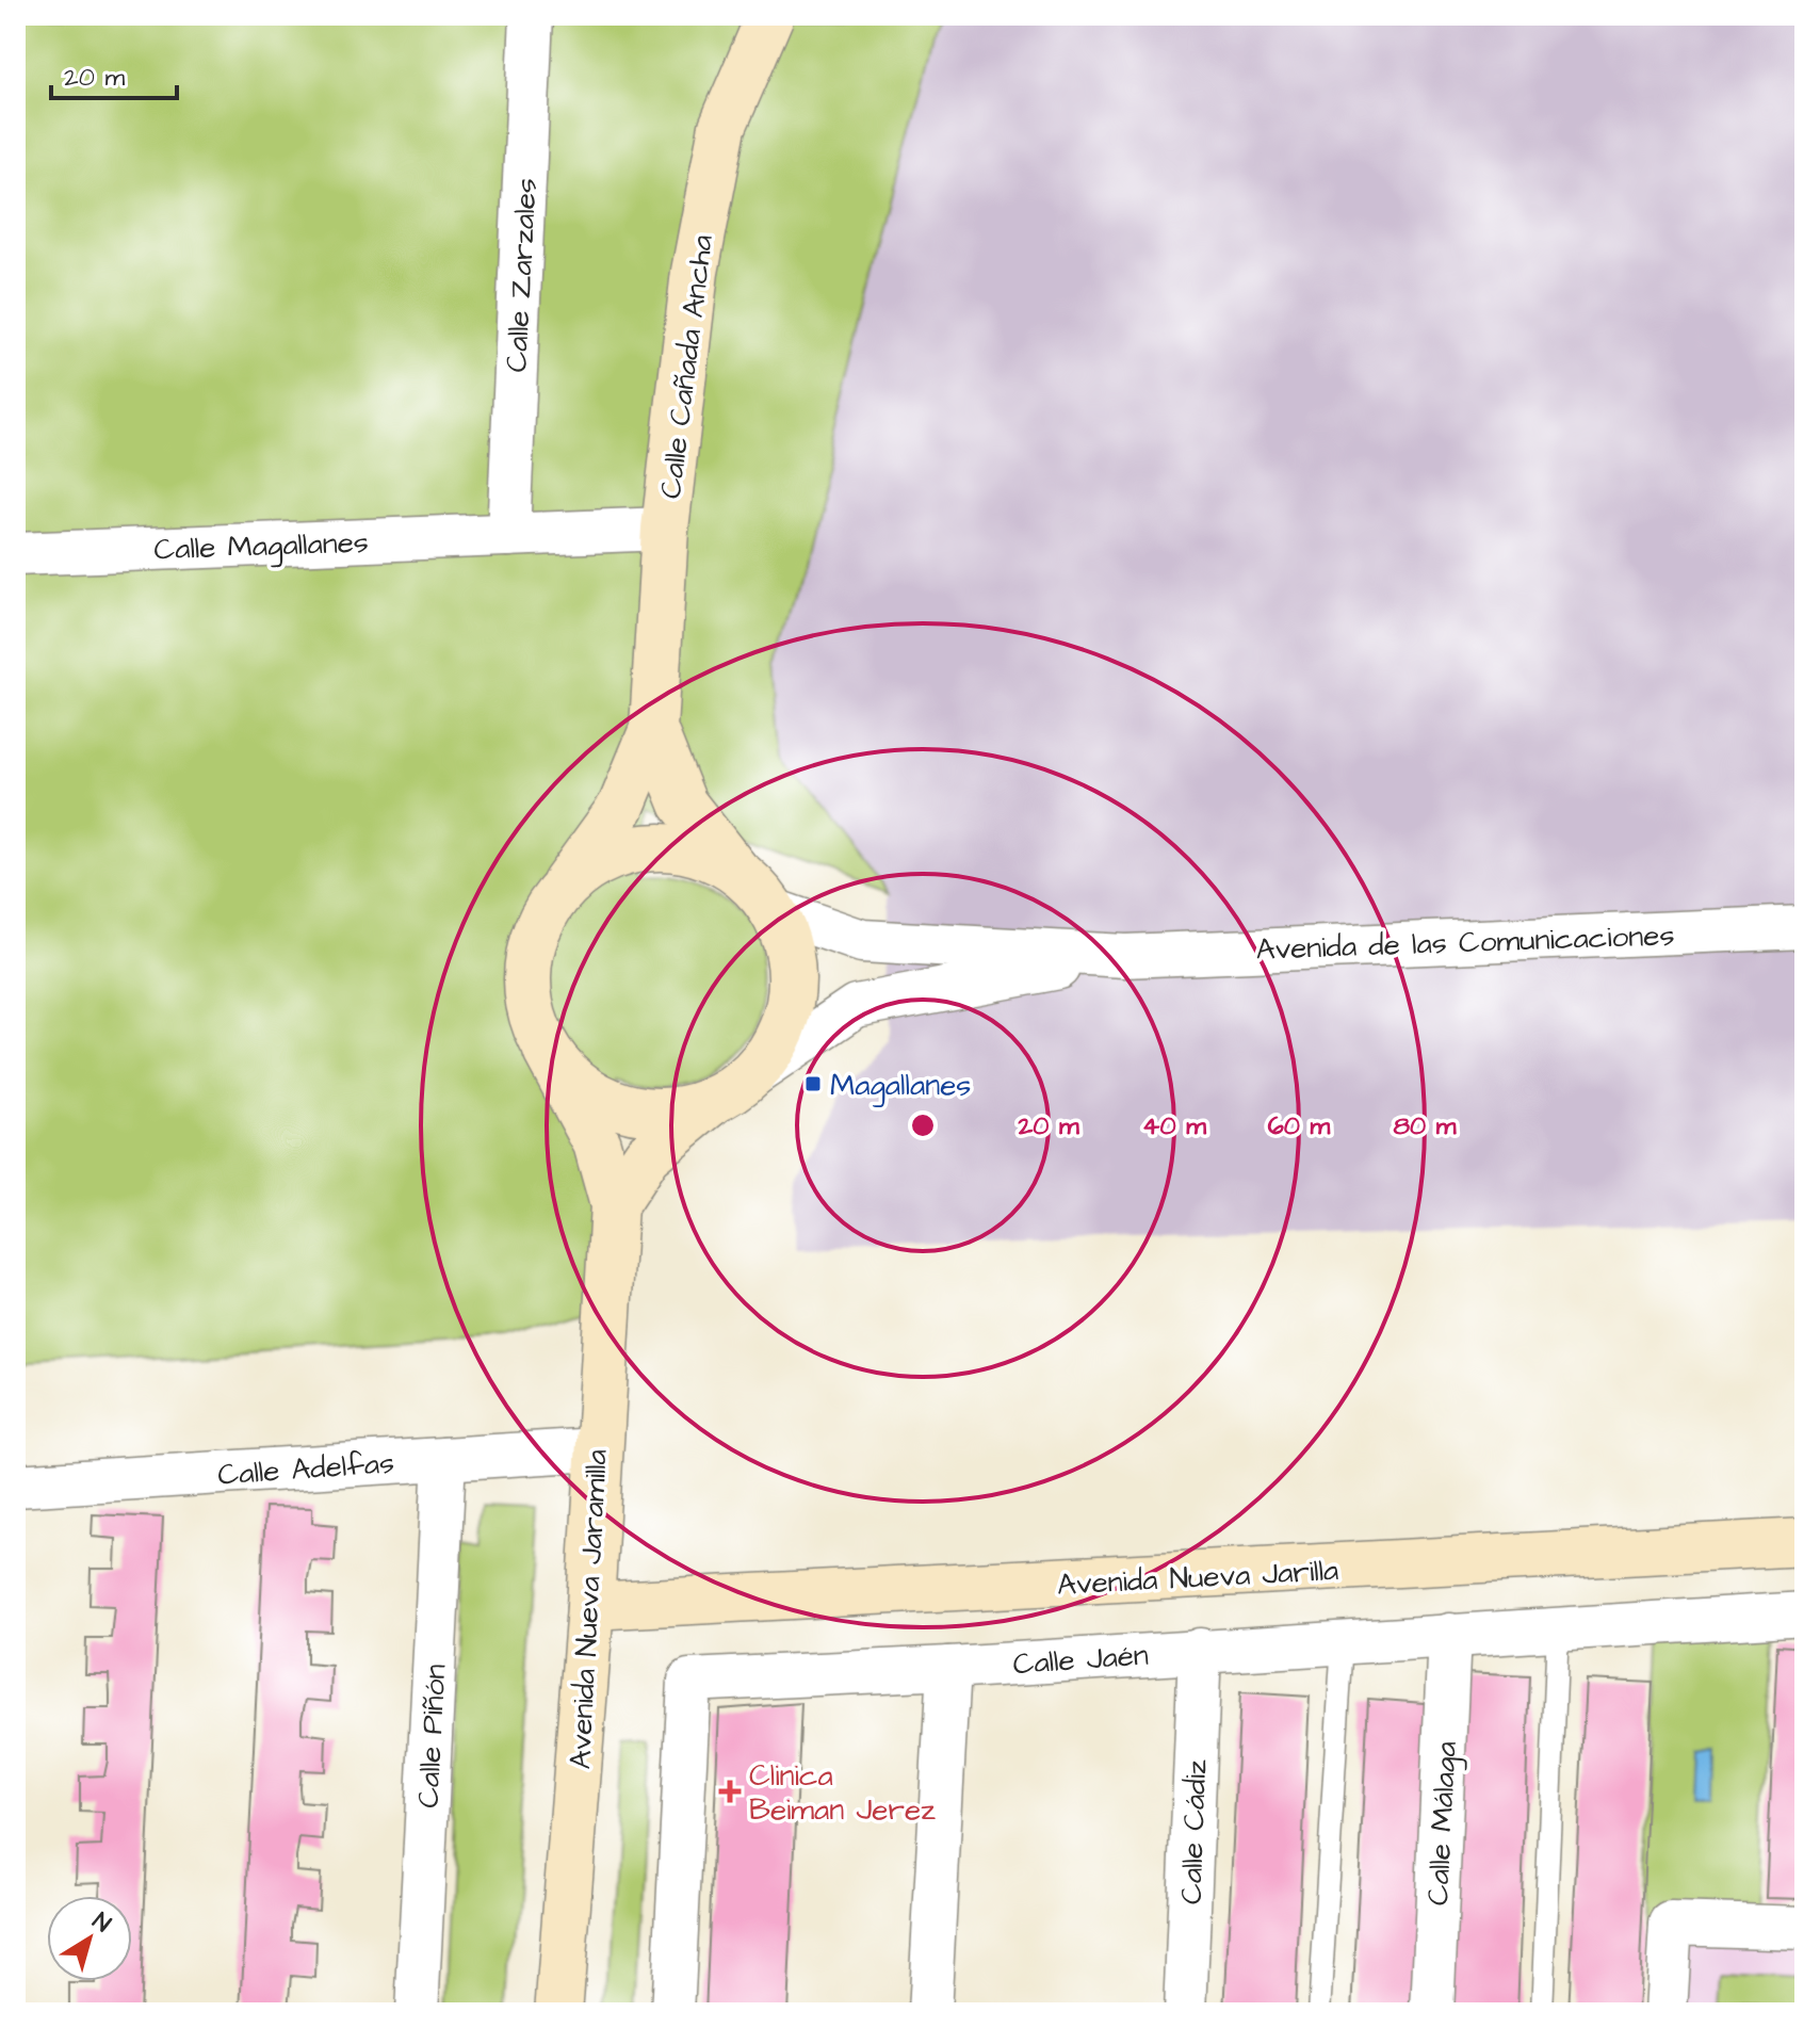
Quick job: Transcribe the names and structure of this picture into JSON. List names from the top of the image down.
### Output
{
  "streets": {
    "street": [
      "Calle Zarzales",
      "Calle Cañada Ancha",
      "Calle Magallanes",
      "Avenida de las Comunicaciones",
      "Calle Adelfas",
      "Avenida Nueva Jarilla",
      "Avenida Nueva Jaramilla",
      "Calle Jaén",
      "Calle Piñón",
      "Calle Málaga",
      "Calle Cádiz"
    ]
  },
  "crossings": [
    ["Calle Zarzales", "Calle Magallanes"],
    ["Calle Cañada Ancha", "Calle Magallanes"],
    ["Calle Cañada Ancha", "Avenida de las Comunicaciones"],
    ["Calle Cañada Ancha", "Avenida Nueva Jaramilla"],
    ["Avenida de las Comunicaciones", "Avenida Nueva Jaramilla"],
    ["Calle Adelfas", "Avenida Nueva Jaramilla"],
    ["Calle Adelfas", "Calle Piñón"],
    ["Avenida Nueva Jarilla", "Avenida Nueva Jaramilla"],
    ["Calle Jaén", "Calle Málaga"],
    ["Calle Jaén", "Calle Cádiz"]
  ],
  "places": {
    "transit": ["Magallanes"],
    "health": ["Clinica Beiman Jerez"]
  },
  "scale_bar": "20 m",
  "north": "top right",
  "rings": [
    "20 m",
    "40 m",
    "60 m",
    "80 m"
  ]
}
